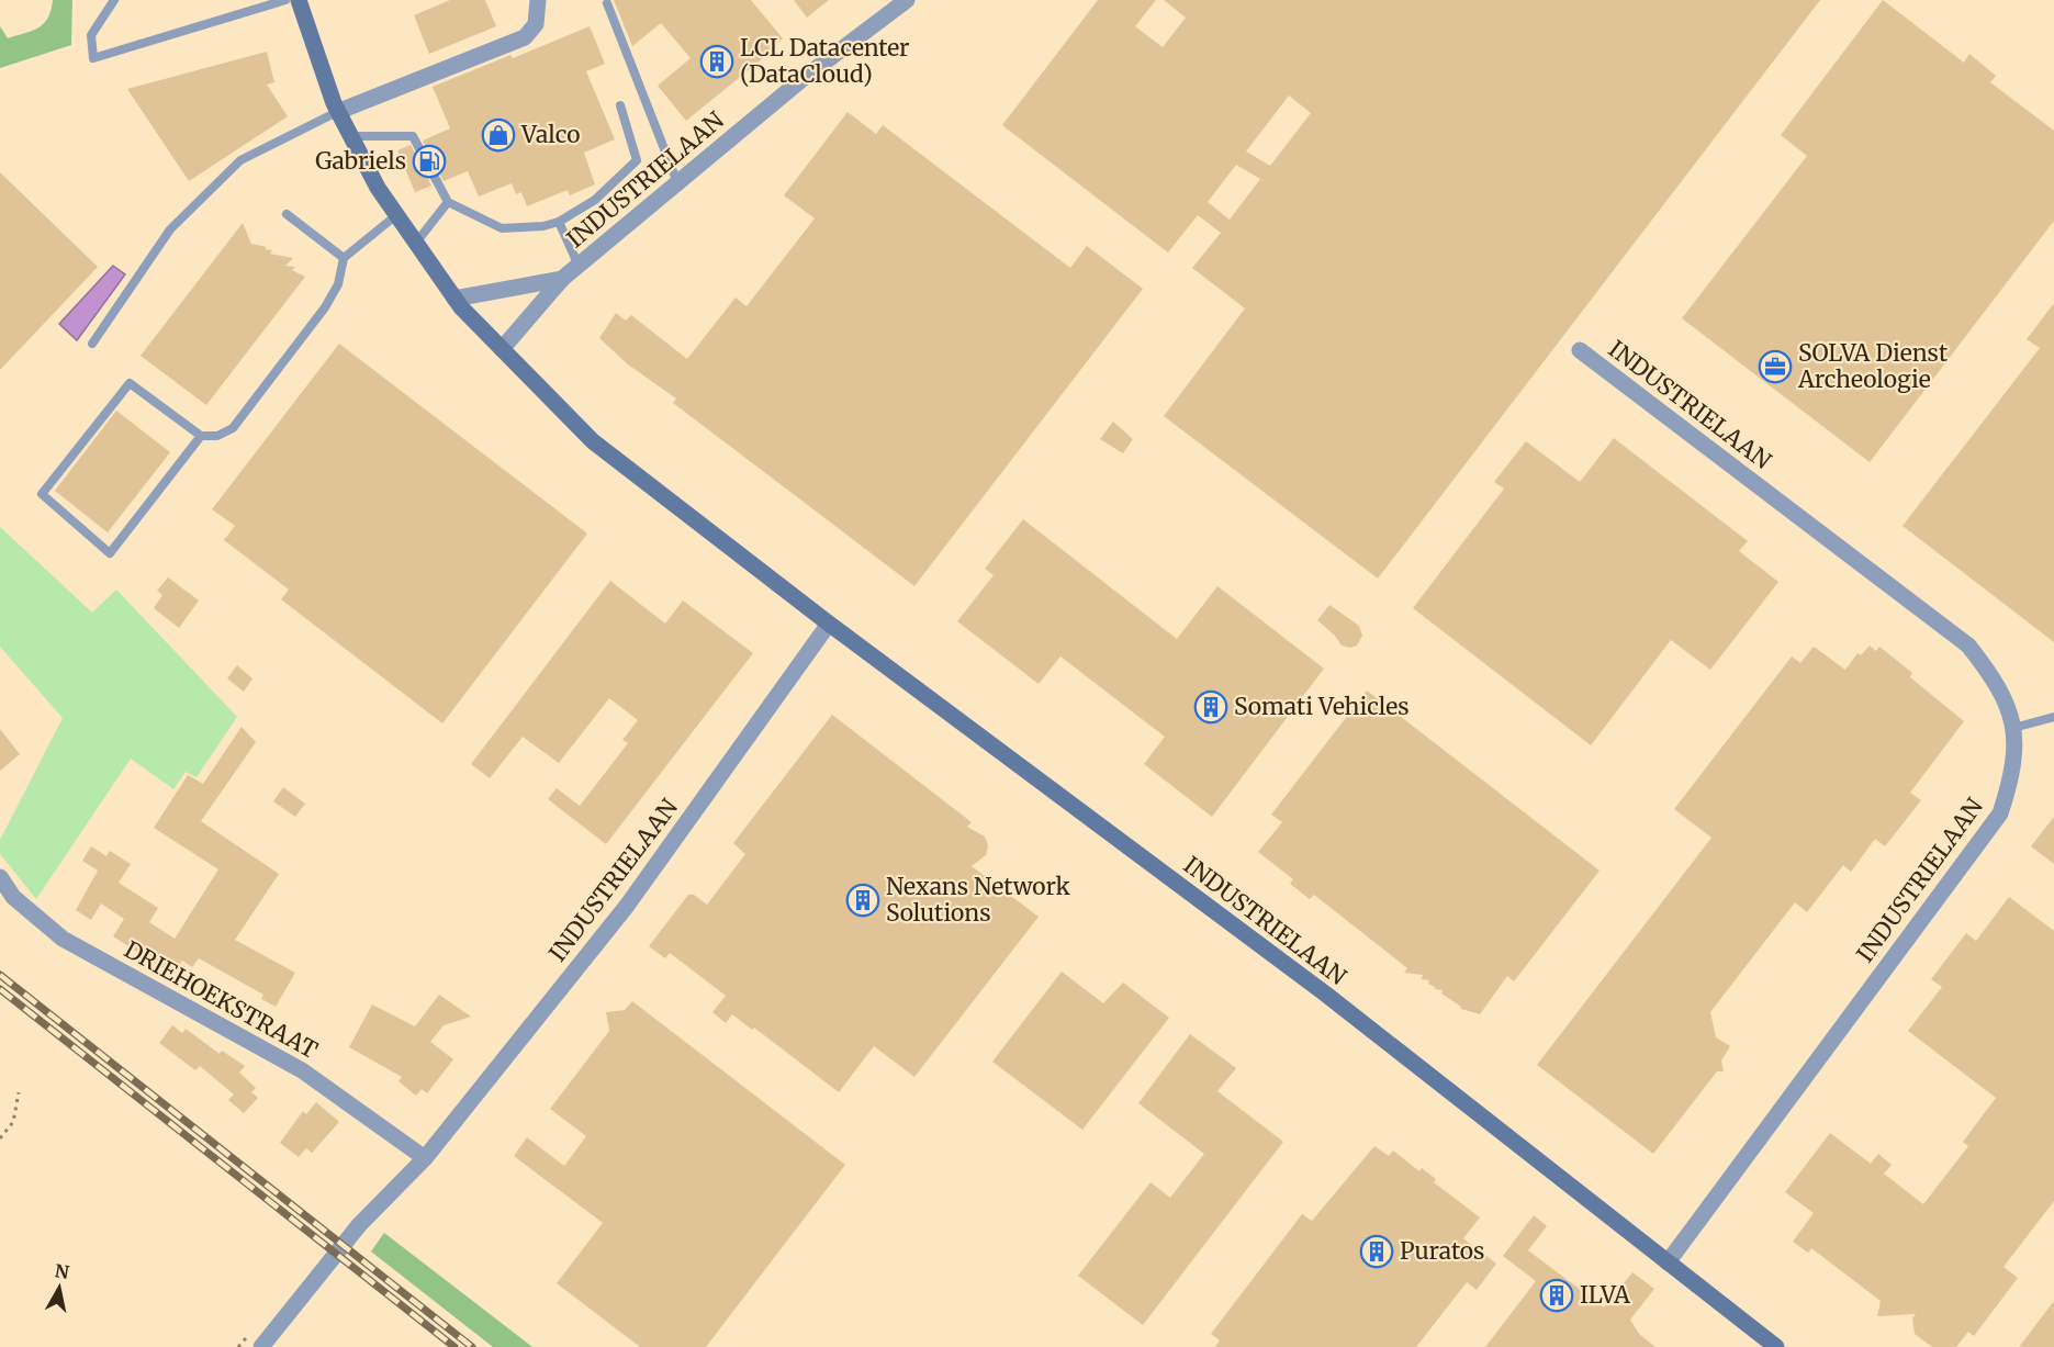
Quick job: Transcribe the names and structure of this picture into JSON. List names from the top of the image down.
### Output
{
  "streets": {
    "street": ["INDUSTRIELAAN", "DRIEHOEKSTRAAT"]
  },
  "crossings": [
    ["INDUSTRIELAAN", "DRIEHOEKSTRAAT"]
  ],
  "places": {
    "building": [
      "LCL Datacenter (DataCloud)",
      "Somati Vehicles",
      "Nexans Network Solutions",
      "Puratos",
      "ILVA"
    ],
    "shop": ["Valco"],
    "fuel station": ["Gabriels"],
    "office": ["SOLVA Dienst Archeologie"]
  },
  "north": "top"
}
